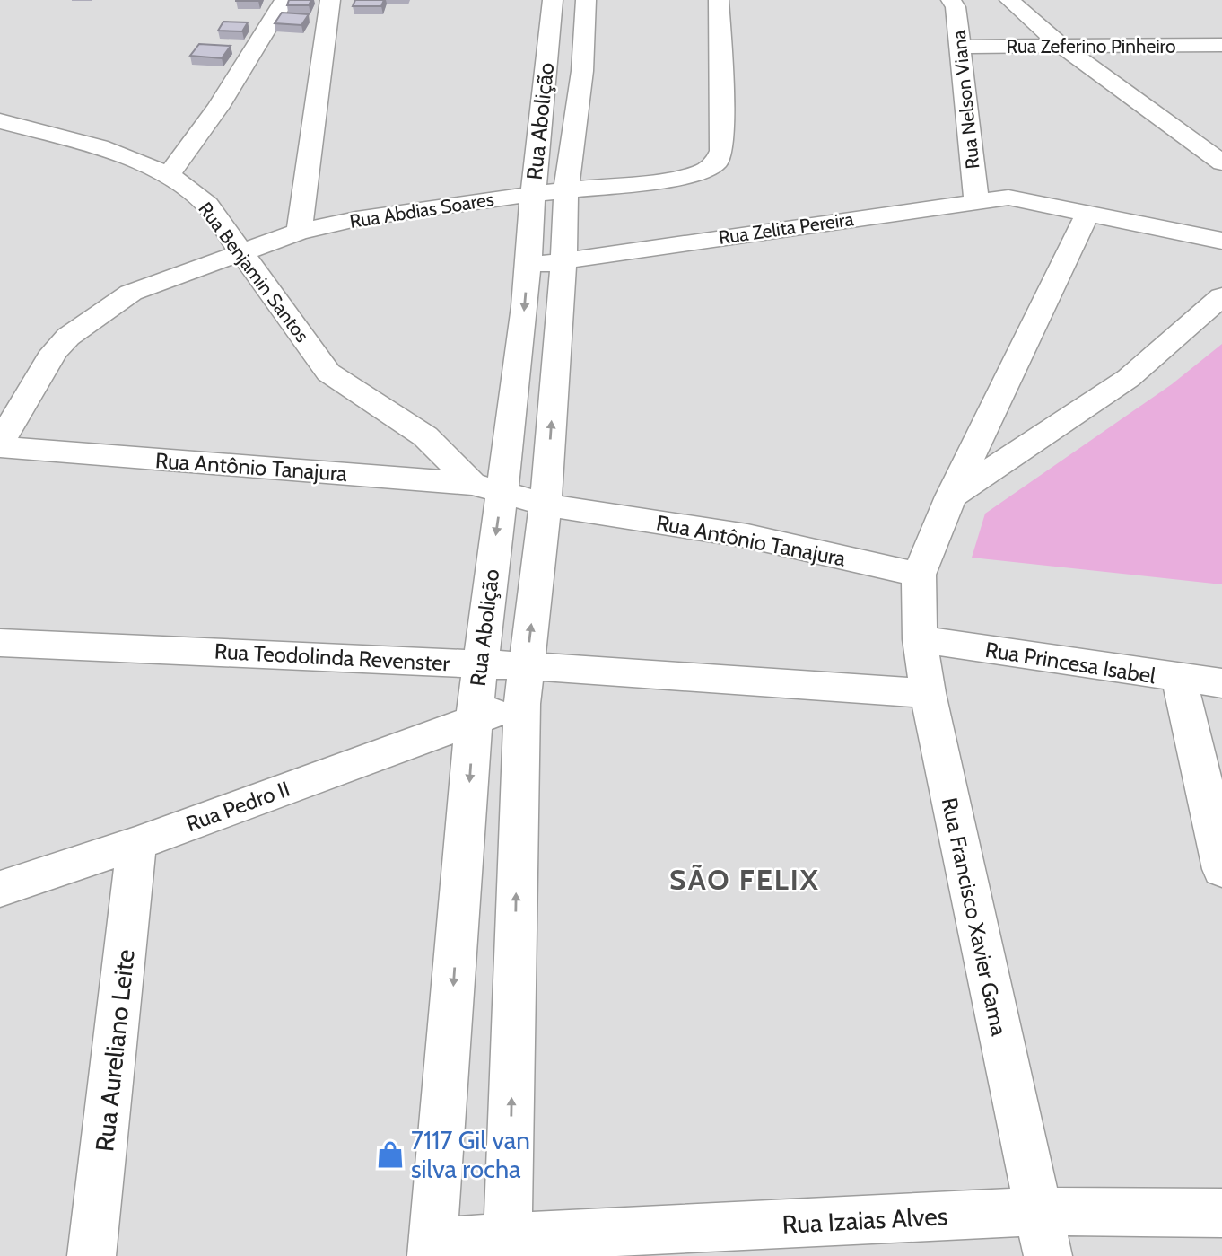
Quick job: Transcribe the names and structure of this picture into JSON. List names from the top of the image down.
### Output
{
  "streets": {
    "street": [
      "Rua Zeferino Pinheiro",
      "Rua Nelson Viana",
      "Rua Abolição",
      "Rua Abdias Soares",
      "Rua Zelita Pereira",
      "Rua Benjamin Santos",
      "Rua Antônio Tanajura",
      "Rua Teodolinda Revenster",
      "Rua Princesa Isabel",
      "Rua Pedro II",
      "Rua Francisco Xavier Gama",
      "Rua Aureliano Leite",
      "Rua Izaias Alves"
    ]
  },
  "crossings": [
    ["Rua Zeferino Pinheiro", "Rua Nelson Viana"],
    ["Rua Nelson Viana", "Rua Zelita Pereira"],
    ["Rua Abolição", "Rua Abdias Soares"],
    ["Rua Abolição", "Rua Zelita Pereira"],
    ["Rua Abolição", "Rua Benjamin Santos"],
    ["Rua Abolição", "Rua Antônio Tanajura"],
    ["Rua Abolição", "Rua Teodolinda Revenster"],
    ["Rua Abolição", "Rua Pedro II"],
    ["Rua Abolição", "Rua Izaias Alves"],
    ["Rua Abdias Soares", "Rua Benjamin Santos"],
    ["Rua Abdias Soares", "Rua Antônio Tanajura"],
    ["Rua Benjamin Santos", "Rua Antônio Tanajura"],
    ["Rua Antônio Tanajura", "Rua Francisco Xavier Gama"],
    ["Rua Teodolinda Revenster", "Rua Francisco Xavier Gama"],
    ["Rua Princesa Isabel", "Rua Francisco Xavier Gama"],
    ["Rua Pedro II", "Rua Aureliano Leite"],
    ["Rua Francisco Xavier Gama", "Rua Izaias Alves"]
  ],
  "districts": ["SÃO FELIX"],
  "places": {
    "shop": ["7117 Gil van silva rocha"]
  }
}
